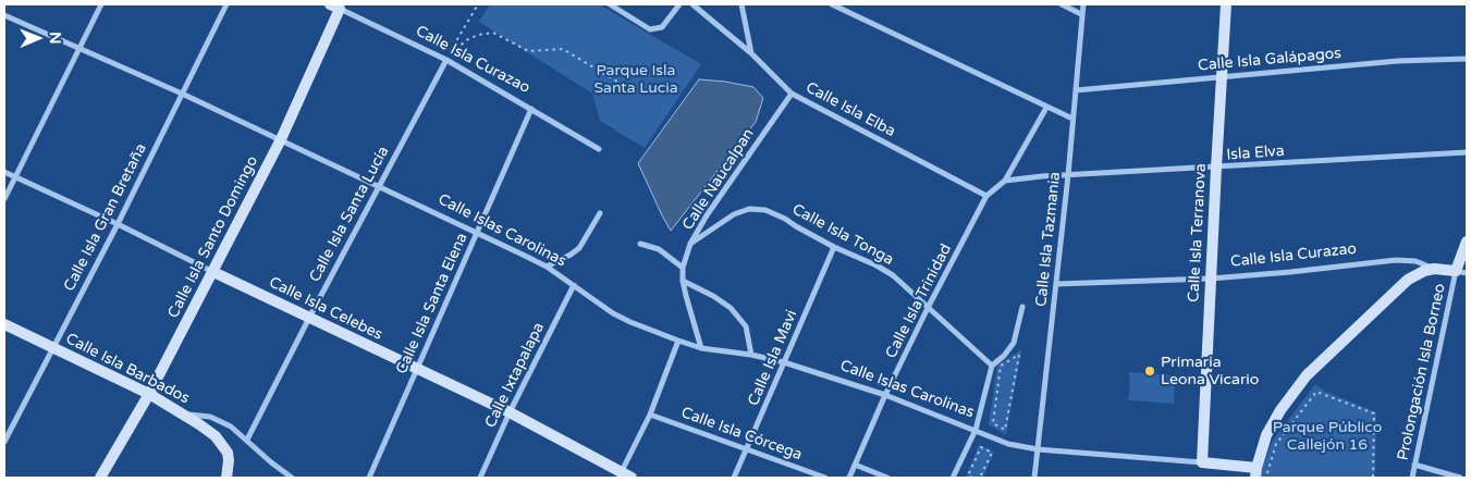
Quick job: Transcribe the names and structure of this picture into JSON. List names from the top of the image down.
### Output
{
  "streets": {
    "street": [
      "Calle Isla Curazao",
      "Calle Isla Galápagos",
      "Calle Isla Elba",
      "Isla Elva",
      "Calle Naucalpan",
      "Calle Isla Santa Lucía",
      "Calle Isla Gran Bretaña",
      "Calle Islas Carolinas",
      "Calle Isla Terranova",
      "Calle Isla Tonga",
      "Calle Isla Santo Domingo",
      "Calle Isla Tazmania",
      "Calle Isla Trinidad",
      "Calle Isla Santa Elena",
      "Calle Isla Celebes",
      "Calle Isla Mavi",
      "Calle Isla Barbados",
      "Prolongación Isla Borneo",
      "Calle Ixtapalapa",
      "Calle Isla Córcega"
    ]
  },
  "crossings": [
    ["Calle Isla Curazao", "Calle Isla Santa Lucía"],
    ["Calle Isla Curazao", "Calle Isla Terranova"],
    ["Calle Isla Curazao", "Calle Isla Santo Domingo"],
    ["Calle Isla Curazao", "Calle Isla Tazmania"],
    ["Calle Isla Curazao", "Calle Isla Santa Elena"],
    ["Calle Isla Galápagos", "Calle Isla Terranova"],
    ["Calle Isla Galápagos", "Calle Isla Tazmania"],
    ["Calle Isla Elba", "Calle Naucalpan"],
    ["Calle Isla Elba", "Calle Isla Trinidad"],
    ["Isla Elva", "Calle Isla Terranova"],
    ["Isla Elva", "Calle Isla Tazmania"],
    ["Calle Naucalpan", "Calle Islas Carolinas"],
    ["Calle Naucalpan", "Calle Isla Tonga"],
    ["Calle Isla Santa Lucía", "Calle Islas Carolinas"],
    ["Calle Isla Santa Lucía", "Calle Isla Celebes"],
    ["Calle Isla Gran Bretaña", "Calle Islas Carolinas"],
    ["Calle Isla Gran Bretaña", "Calle Isla Celebes"],
    ["Calle Isla Gran Bretaña", "Calle Isla Barbados"],
    ["Calle Islas Carolinas", "Calle Isla Terranova"],
    ["Calle Islas Carolinas", "Calle Isla Santo Domingo"],
    ["Calle Islas Carolinas", "Calle Isla Tazmania"],
    ["Calle Islas Carolinas", "Calle Isla Trinidad"],
    ["Calle Islas Carolinas", "Calle Isla Santa Elena"],
    ["Calle Islas Carolinas", "Calle Isla Mavi"],
    ["Calle Islas Carolinas", "Calle Ixtapalapa"],
    ["Calle Isla Tonga", "Calle Isla Trinidad"],
    ["Calle Isla Tonga", "Calle Isla Mavi"],
    ["Calle Isla Santo Domingo", "Calle Isla Celebes"],
    ["Calle Isla Santo Domingo", "Calle Isla Barbados"],
    ["Calle Isla Santa Elena", "Calle Isla Celebes"],
    ["Calle Isla Celebes", "Calle Ixtapalapa"],
    ["Calle Isla Mavi", "Calle Isla Córcega"]
  ],
  "parks": ["Parque Isla Santa Lucia", "Parque Público Callejón 16"],
  "places": ["Primaria Leona Vicario"],
  "north": "right"
}
